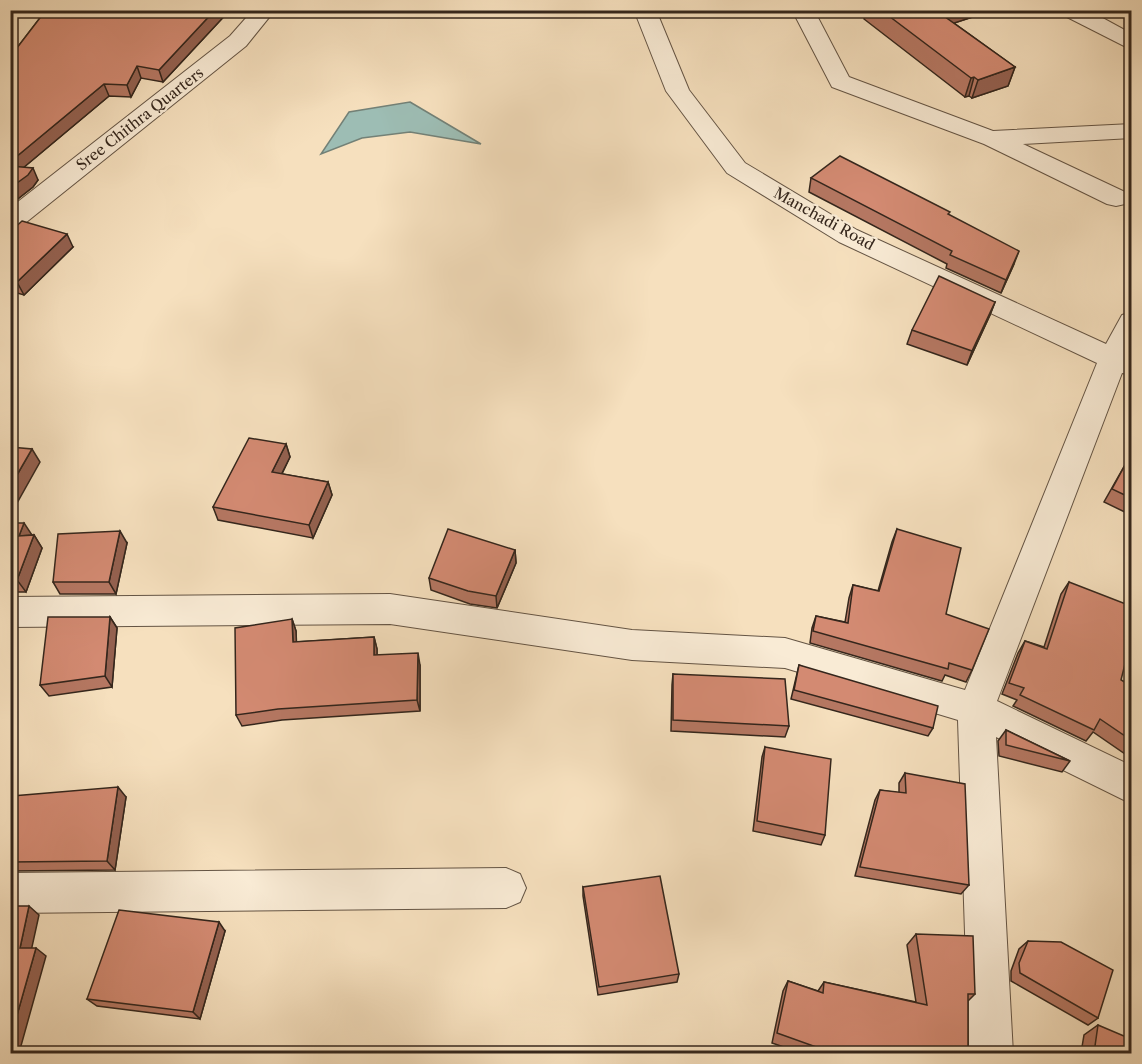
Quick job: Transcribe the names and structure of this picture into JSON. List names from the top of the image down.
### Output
{
  "streets": {
    "street": ["Sree Chithra Quarters", "Manchadi Road"]
  }
}
